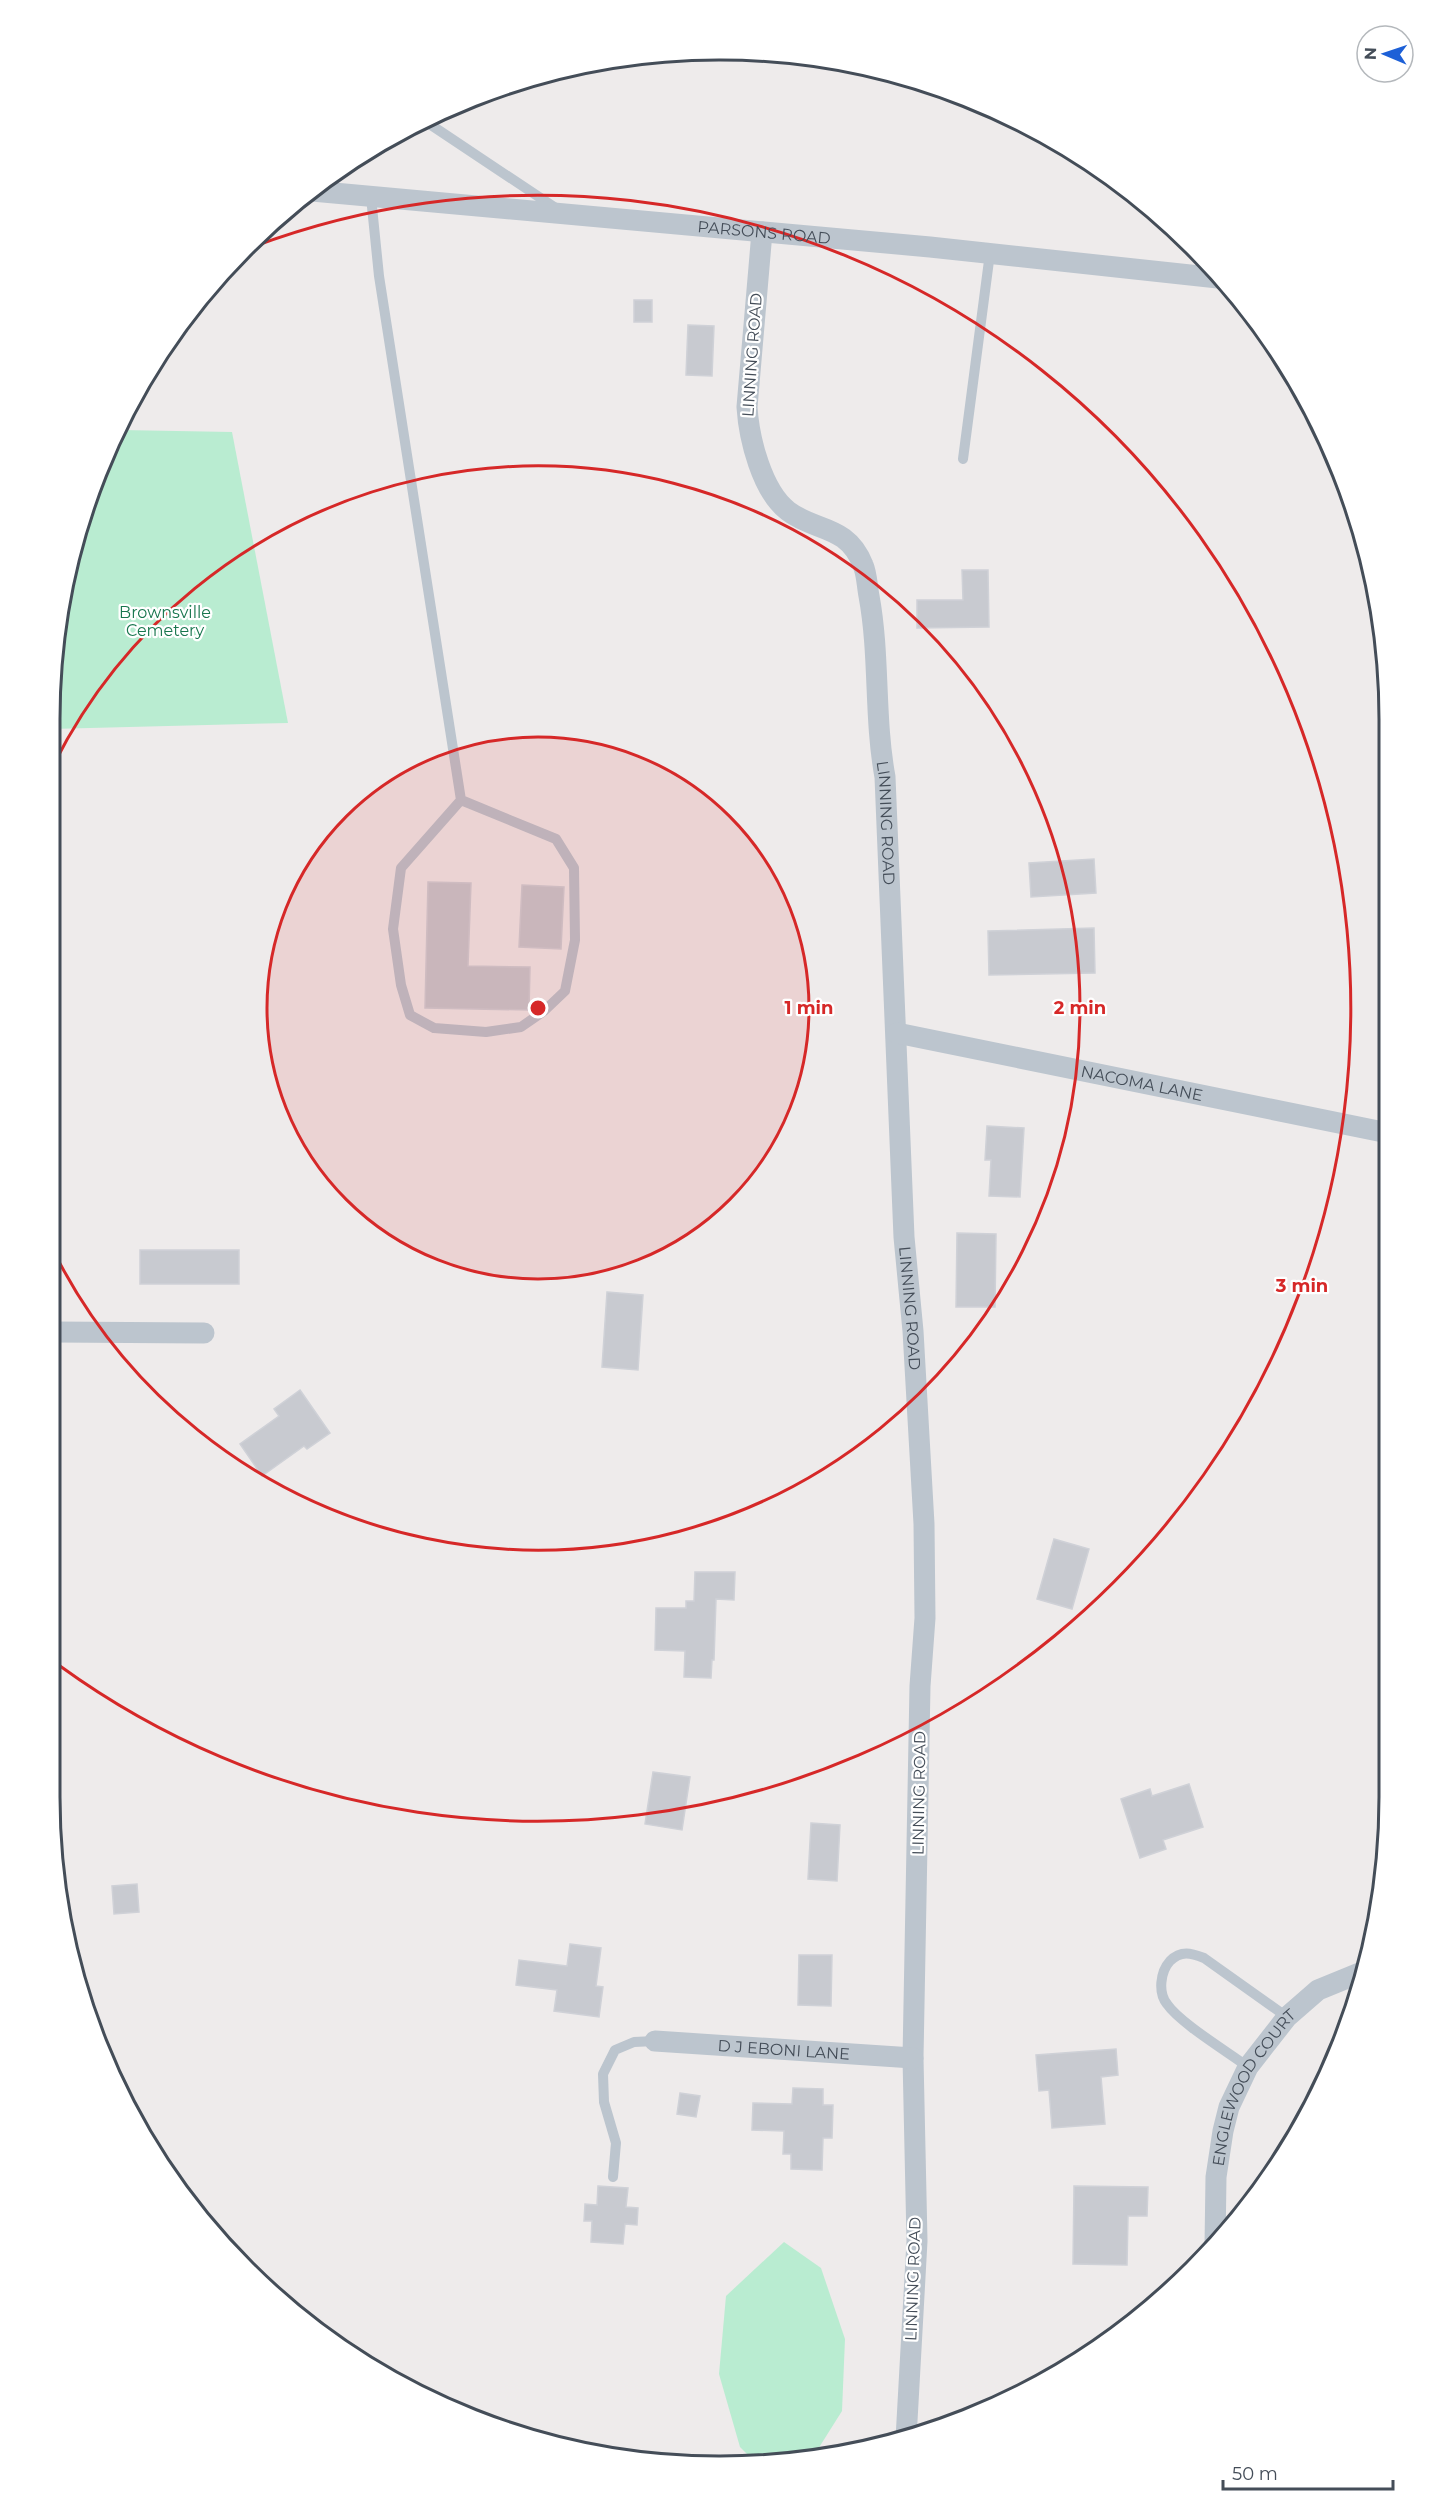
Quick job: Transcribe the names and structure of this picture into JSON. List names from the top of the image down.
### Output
{
  "streets": {
    "street": [
      "PARSONS ROAD",
      "LINNING ROAD",
      "NACOMA LANE",
      "D J EBONI LANE",
      "ENGLEWOOD COURT"
    ]
  },
  "crossings": [
    ["PARSONS ROAD", "LINNING ROAD"],
    ["LINNING ROAD", "NACOMA LANE"],
    ["LINNING ROAD", "D J EBONI LANE"]
  ],
  "parks": ["Brownsville Cemetery"],
  "scale_bar": "50 m",
  "north": "left",
  "rings": ["1 min", "2 min", "3 min"]
}
